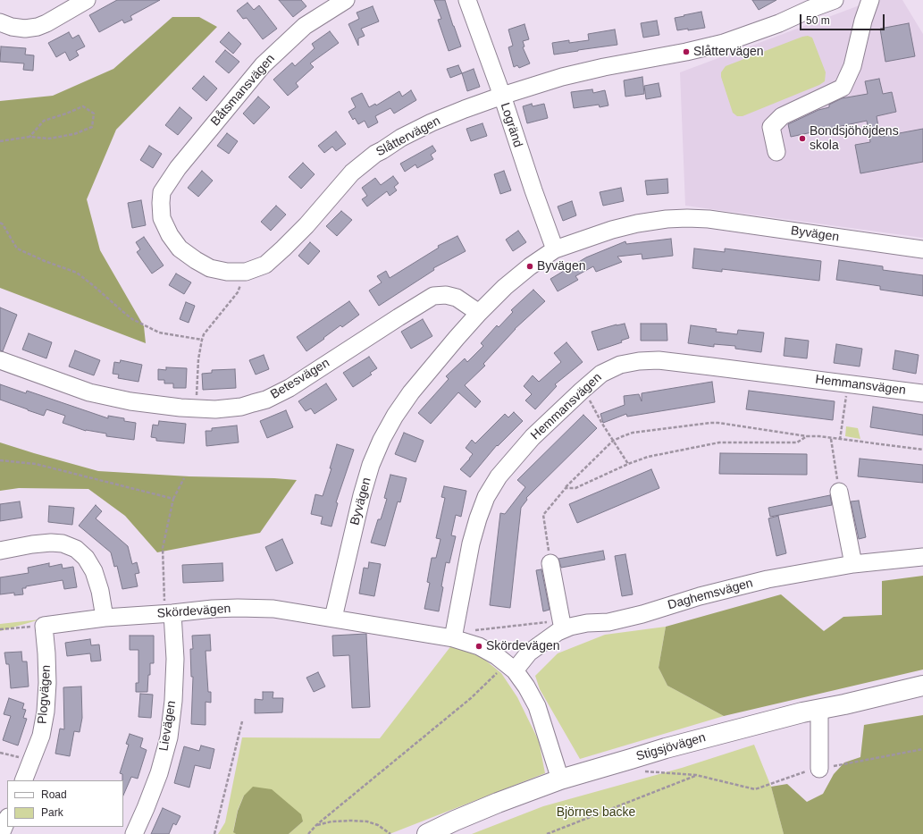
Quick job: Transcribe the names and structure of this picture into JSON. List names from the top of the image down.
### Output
{
  "streets": {
    "main road": ["Stigsjövägen"],
    "street": [
      "Båtsmansvägen",
      "Logränd",
      "Slåttervägen",
      "Byvägen",
      "Betesvägen",
      "Hemmansvägen",
      "Daghemsvägen",
      "Skördevägen",
      "Plogvägen",
      "Lievägen"
    ]
  },
  "crossings": [
    ["Båtsmansvägen", "Slåttervägen"],
    ["Logränd", "Slåttervägen"],
    ["Logränd", "Byvägen"],
    ["Byvägen", "Betesvägen"],
    ["Byvägen", "Skördevägen"],
    ["Hemmansvägen", "Skördevägen"],
    ["Daghemsvägen", "Skördevägen"],
    ["Skördevägen", "Plogvägen"],
    ["Skördevägen", "Lievägen"],
    ["Skördevägen", "Stigsjövägen"]
  ],
  "parks": ["Björnes backe"],
  "places": [
    "Slåttervägen",
    "Bondsjöhöjdens skola",
    "Byvägen",
    "Skördevägen"
  ],
  "legend": ["Road", "Park"],
  "scale_bar": "50 m"
}
